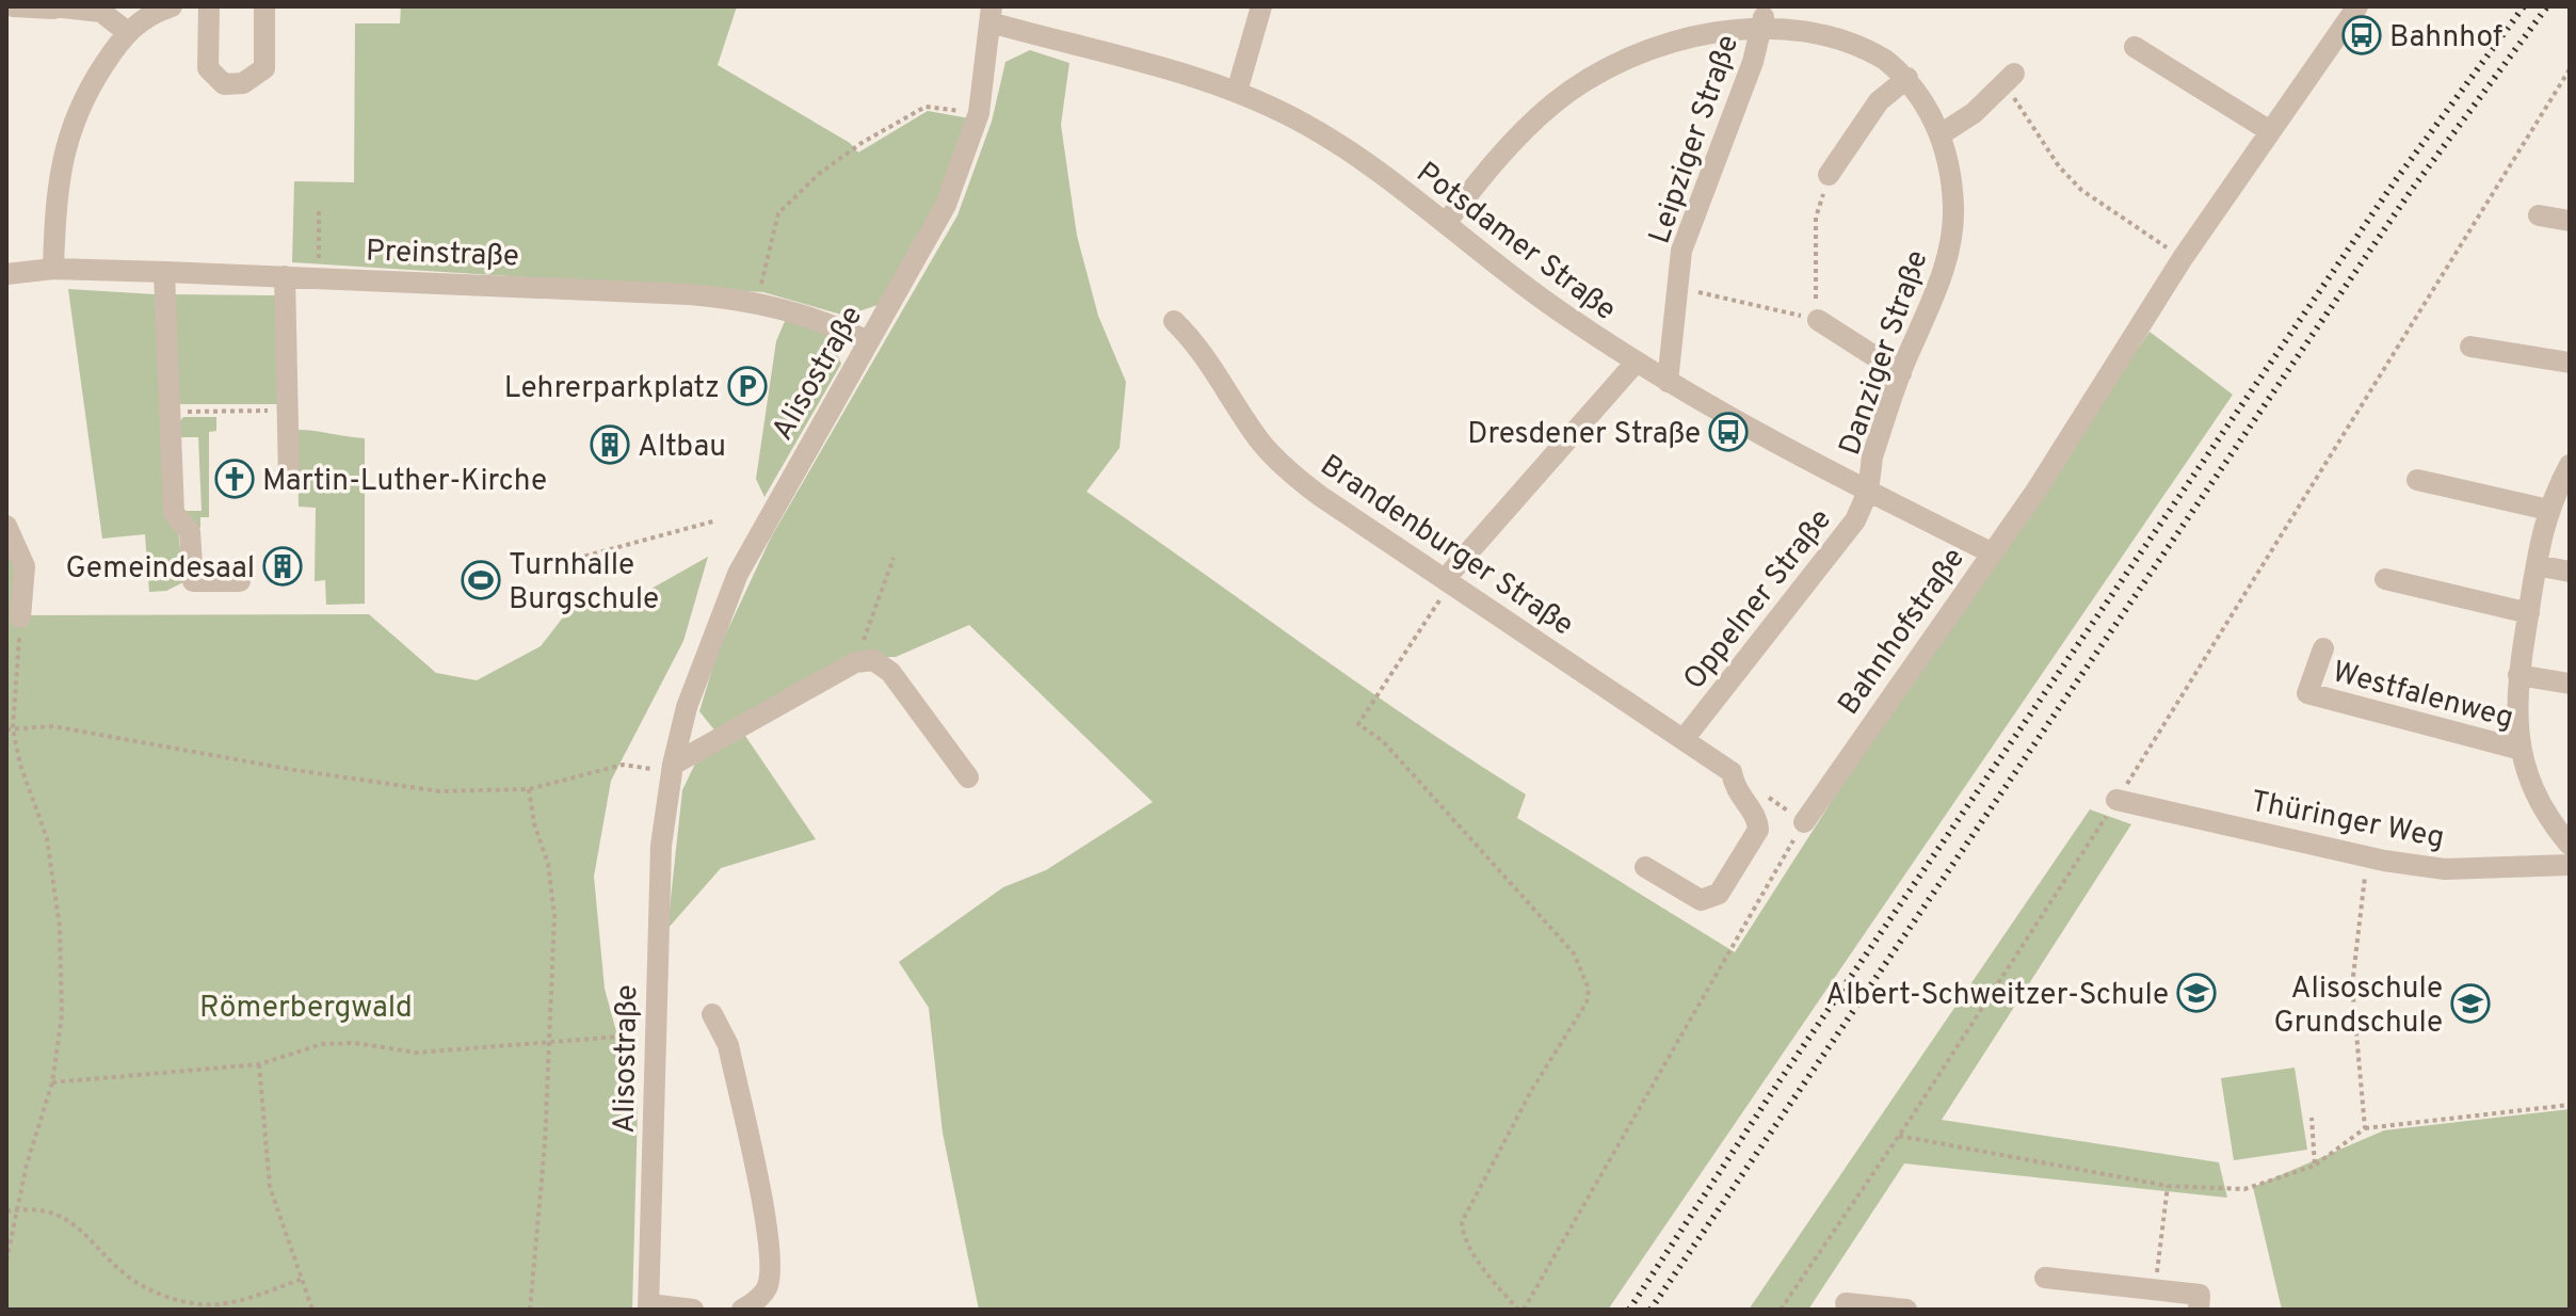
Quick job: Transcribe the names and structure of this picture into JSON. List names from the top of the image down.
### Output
{
  "streets": {
    "street": [
      "Leipziger Straße",
      "Potsdamer Straße",
      "Preinstraße",
      "Danziger Straße",
      "Alisostraße",
      "Brandenburger Straße",
      "Oppelner Straße",
      "Bahnhofstraße",
      "Westfalenweg",
      "Thüringer Weg"
    ]
  },
  "crossings": [
    ["Leipziger Straße", "Potsdamer Straße"],
    ["Leipziger Straße", "Danziger Straße"],
    ["Potsdamer Straße", "Danziger Straße"],
    ["Potsdamer Straße", "Alisostraße"],
    ["Potsdamer Straße", "Oppelner Straße"],
    ["Potsdamer Straße", "Bahnhofstraße"],
    ["Preinstraße", "Alisostraße"],
    ["Danziger Straße", "Oppelner Straße"],
    ["Brandenburger Straße", "Oppelner Straße"]
  ],
  "parks": ["Römerbergwald"],
  "places": {
    "bus stop": ["Bahnhof", "Dresdener Straße"],
    "parking": ["Lehrerparkplatz"],
    "building": ["Altbau", "Gemeindesaal"],
    "church": ["Martin-Luther-Kirche"],
    "sports": ["Turnhalle Burgschule"],
    "school or university": ["Albert-Schweitzer-Schule", "Alisoschule Grundschule"]
  }
}
